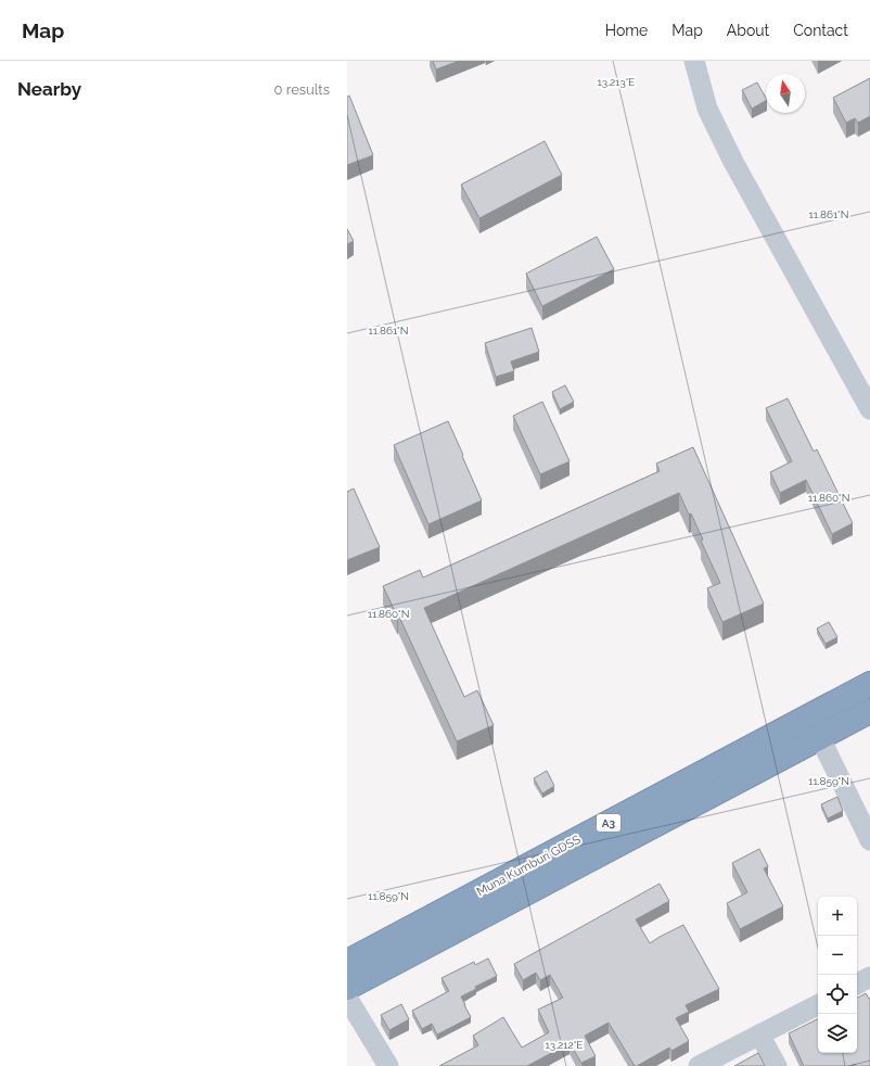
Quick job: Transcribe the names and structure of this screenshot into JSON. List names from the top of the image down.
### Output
{
  "streets": {
    "highway": ["A3", "Muna Kumburi GDSS"]
  },
  "north": "top",
  "page": {
    "header": "Map",
    "nav": [
      "Home",
      "Map",
      "About",
      "Contact"
    ],
    "heading": ["Nearby", "0 results"],
    "map_buttons": ["+", "−"]
  },
  "coordinates": [
    "13.213°E",
    "11.861°N",
    "11.860°N",
    "11.859°N",
    "13.212°E"
  ]
}
